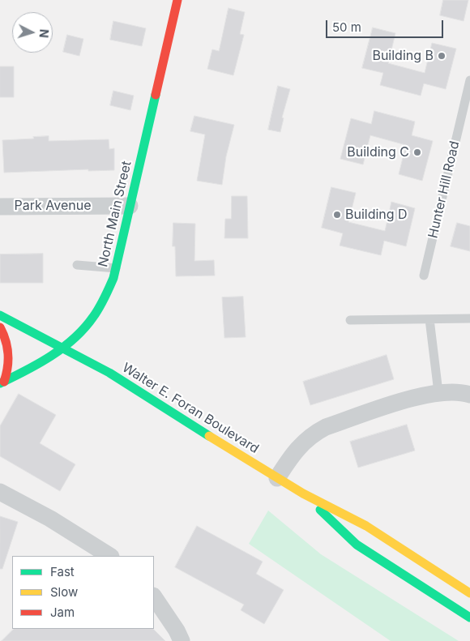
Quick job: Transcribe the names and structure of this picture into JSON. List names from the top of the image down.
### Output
{
  "streets": {
    "street": ["Park Avenue", "North Main Street", "Walter E. Foran Boulevard"],
    "lane": ["Hunter Hill Road"]
  },
  "crossings": [
    ["Park Avenue", "North Main Street"],
    ["North Main Street", "Walter E. Foran Boulevard"]
  ],
  "places": ["Building B", "Building C", "Building D"],
  "legend": ["Fast", "Slow", "Jam"],
  "scale_bar": "50 m",
  "north": "right"
}
